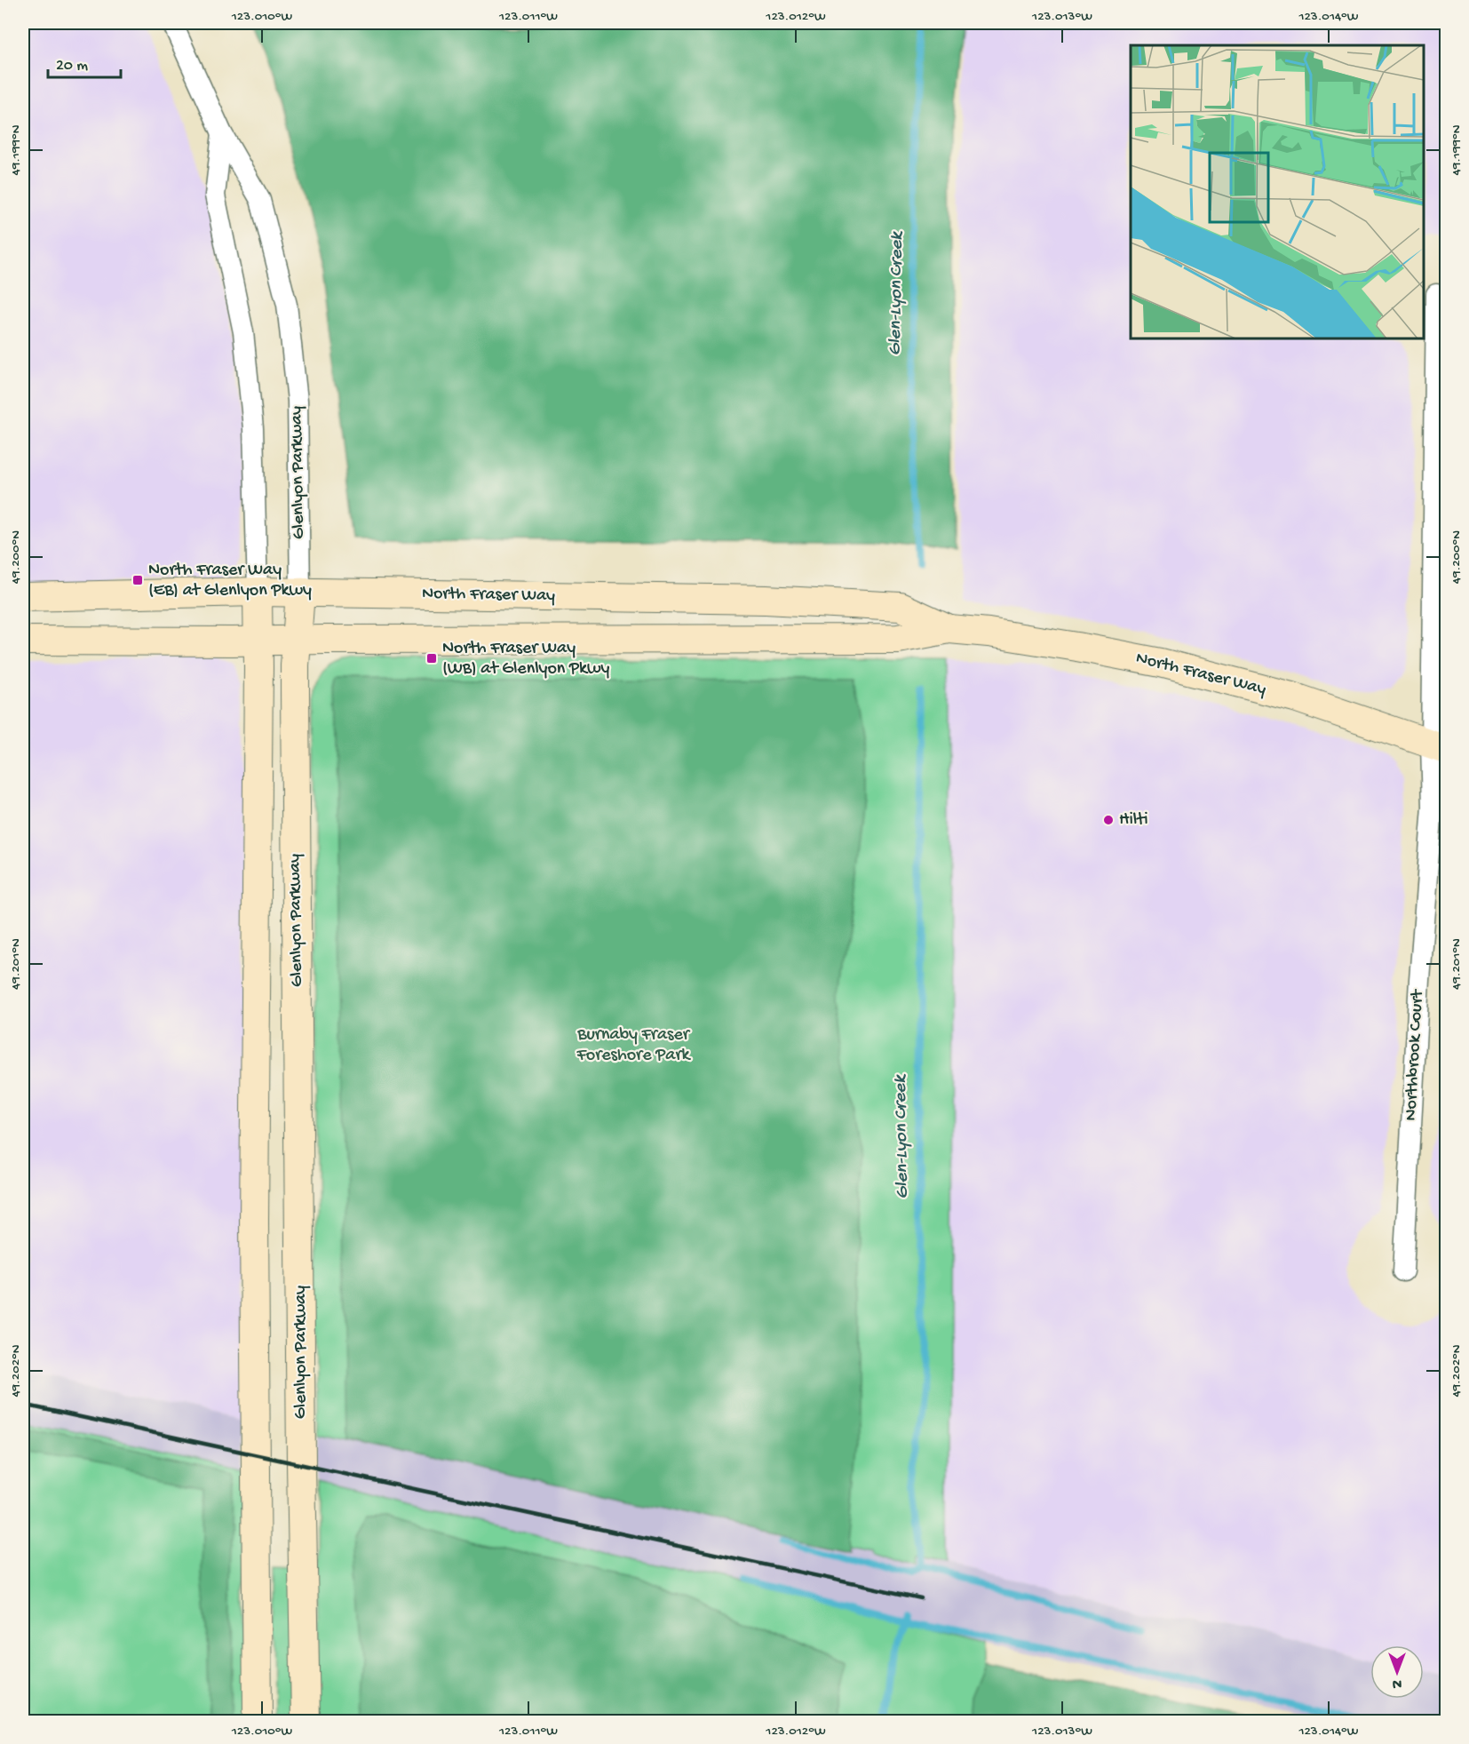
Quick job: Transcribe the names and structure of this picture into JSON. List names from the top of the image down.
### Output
{
  "streets": {
    "street": ["Glenlyon Parkway", "North Fraser Way", "Northbrook Court"]
  },
  "crossings": [
    ["Glenlyon Parkway", "North Fraser Way"],
    ["North Fraser Way", "Northbrook Court"]
  ],
  "water": ["Glen-Lyon Creek"],
  "parks": ["Burnaby Fraser Foreshore Park"],
  "places": {
    "transit": ["North Fraser Way (EB) at Glenlyon Pkwy", "North Fraser Way (WB) at Glenlyon Pkwy"],
    "other": ["Hilti"]
  },
  "scale_bar": "20 m",
  "north": "bottom",
  "coordinates": [
    "123.010°W",
    "123.011°W",
    "123.012°W",
    "123.013°W",
    "123.014°W",
    "49.199°N",
    "49.200°N",
    "49.201°N",
    "49.202°N"
  ]
}
